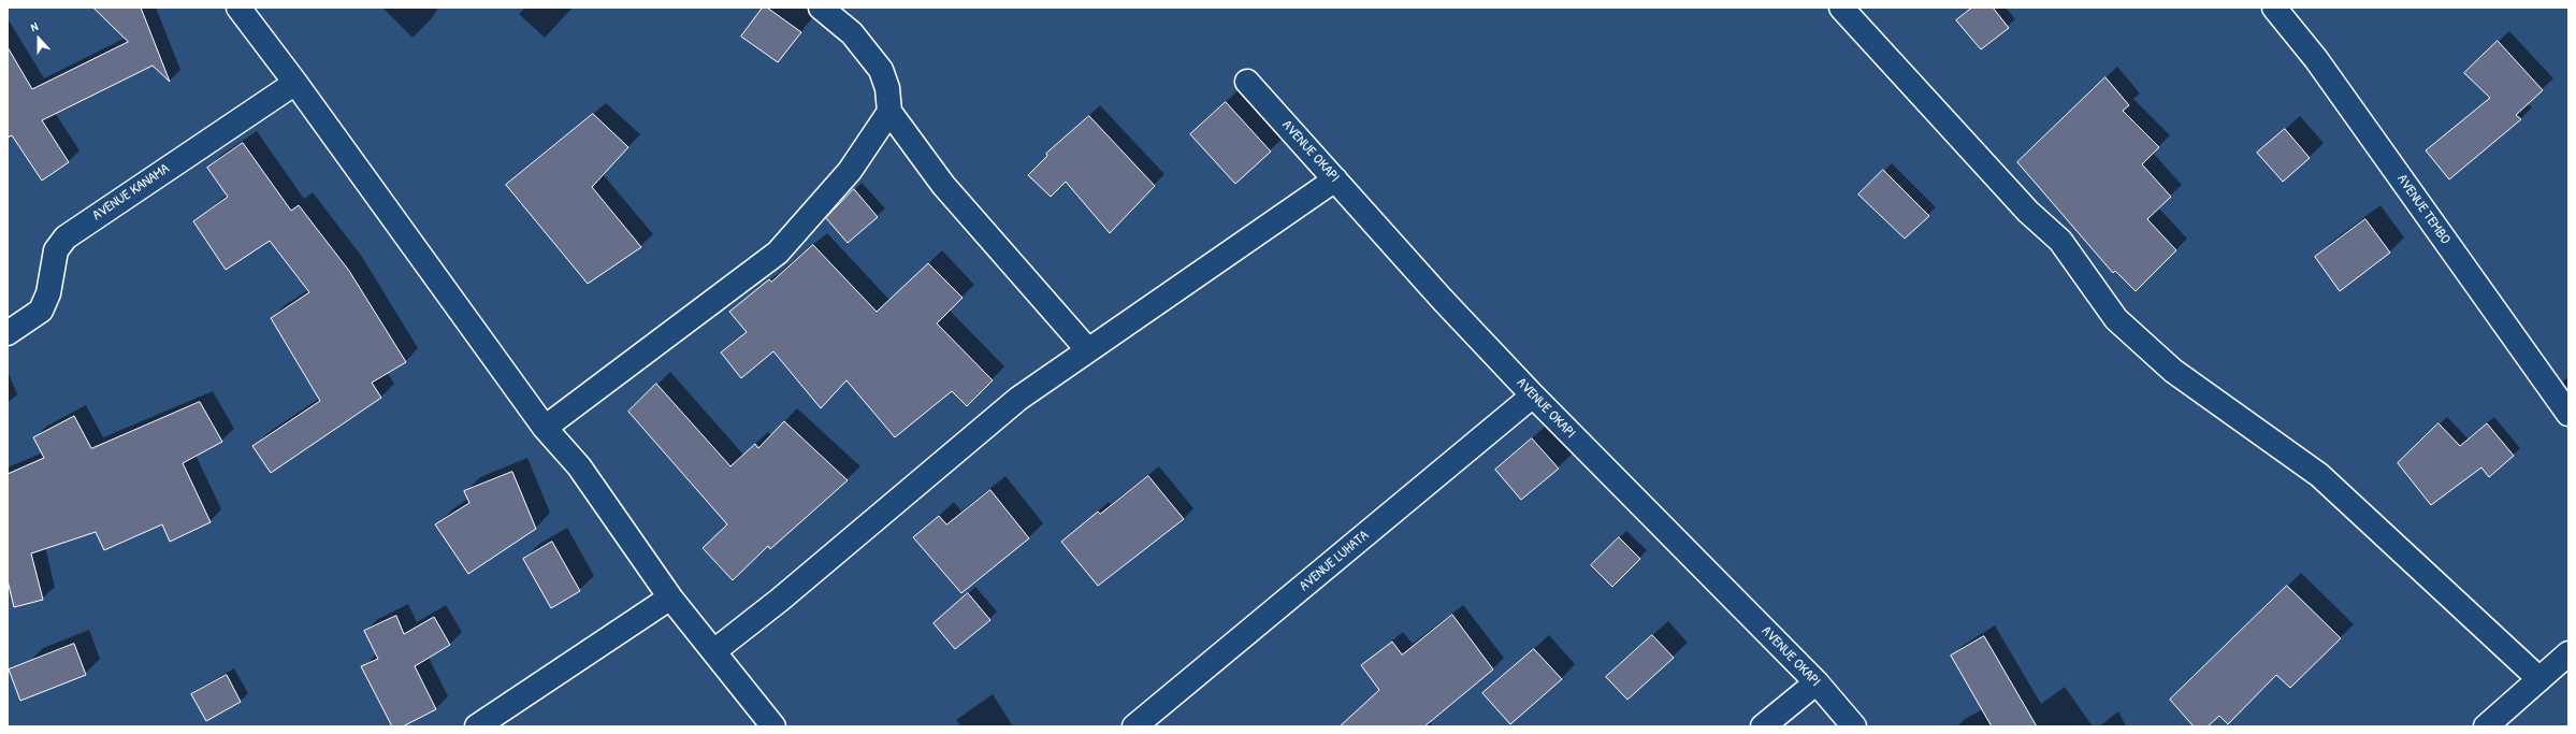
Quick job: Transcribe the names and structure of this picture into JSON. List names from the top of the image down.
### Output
{
  "streets": {
    "street": [
      "AVENUE OKAPI",
      "AVENUE KANAMA",
      "AVENUE TEMBO",
      "AVENUE LUHATA"
    ]
  },
  "crossings": [
    ["AVENUE OKAPI", "AVENUE LUHATA"]
  ],
  "north": "top"
}
